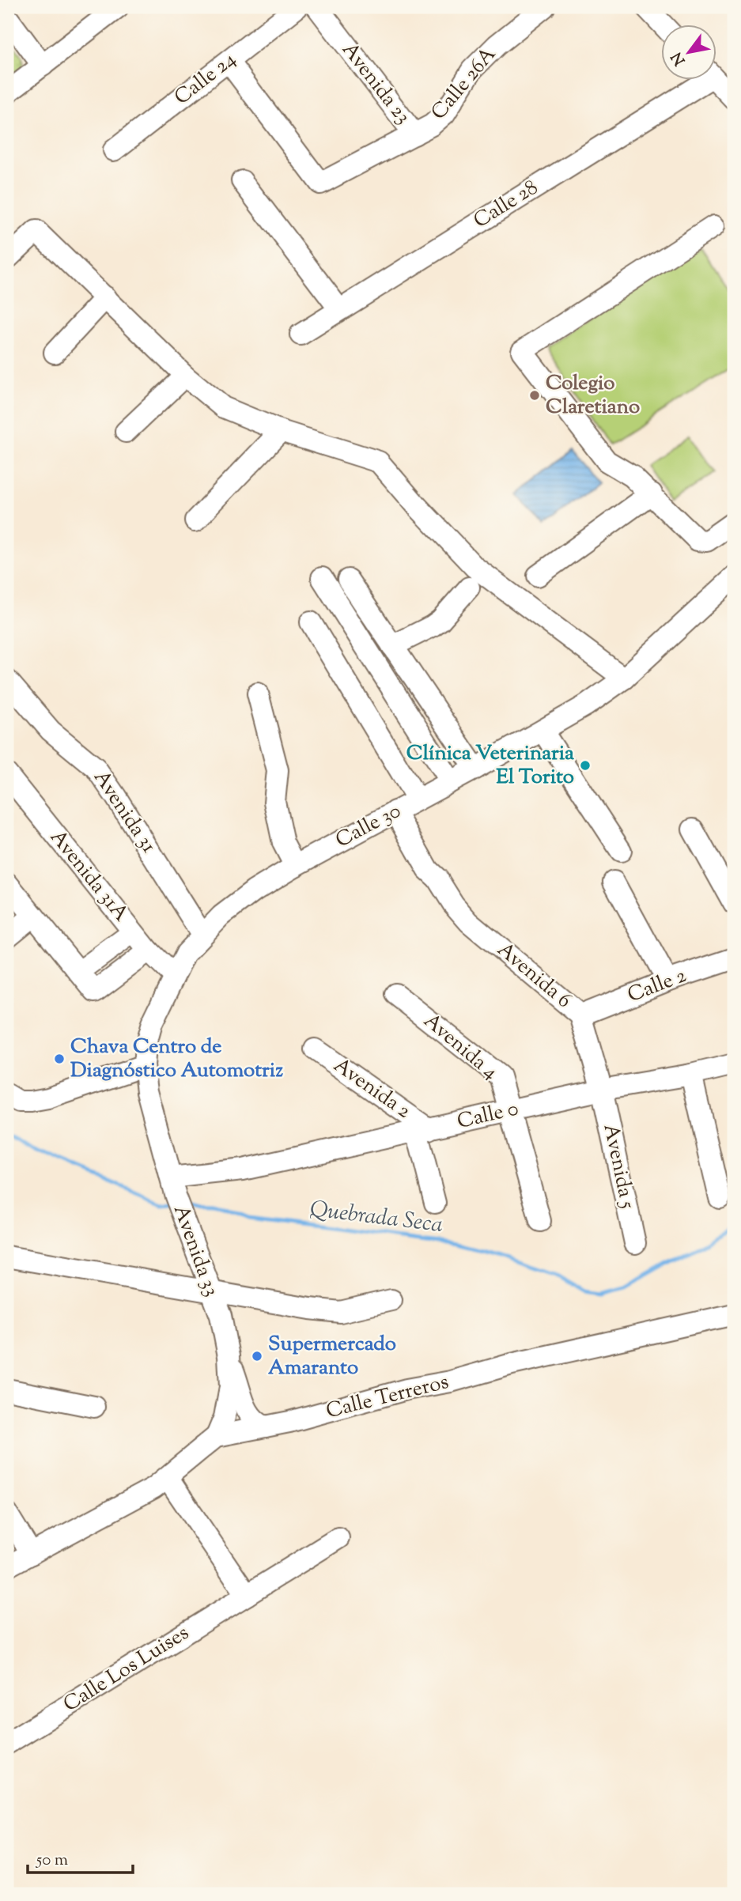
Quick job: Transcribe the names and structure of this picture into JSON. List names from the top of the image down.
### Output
{
  "streets": {
    "street": [
      "Calle 24",
      "Avenida 23",
      "Calle 26A",
      "Calle 28",
      "Avenida 31",
      "Calle 30",
      "Avenida 31A",
      "Avenida 6",
      "Calle 2",
      "Avenida 4",
      "Avenida 2",
      "Calle 0",
      "Avenida 5",
      "Avenida 33",
      "Calle Terreros",
      "Calle Los Luises"
    ]
  },
  "crossings": [
    ["Calle 24", "Calle 26A"],
    ["Avenida 23", "Calle 26A"],
    ["Avenida 31", "Calle 30"],
    ["Calle 30", "Avenida 31A"],
    ["Calle 30", "Avenida 6"],
    ["Calle 30", "Avenida 33"],
    ["Avenida 6", "Calle 2"],
    ["Avenida 6", "Calle 0"],
    ["Avenida 6", "Avenida 5"],
    ["Avenida 4", "Calle 0"],
    ["Avenida 2", "Calle 0"],
    ["Calle 0", "Avenida 5"],
    ["Calle 0", "Avenida 33"],
    ["Avenida 33", "Calle Terreros"]
  ],
  "water": ["Quebrada Seca"],
  "places": [
    "Colegio Claretiano",
    "Clínica Veterinaria El Torito",
    "Chava Centro de Diagnóstico Automotriz",
    "Supermercado Amaranto"
  ],
  "scale_bar": "50 m",
  "north": "bottom left"
}
